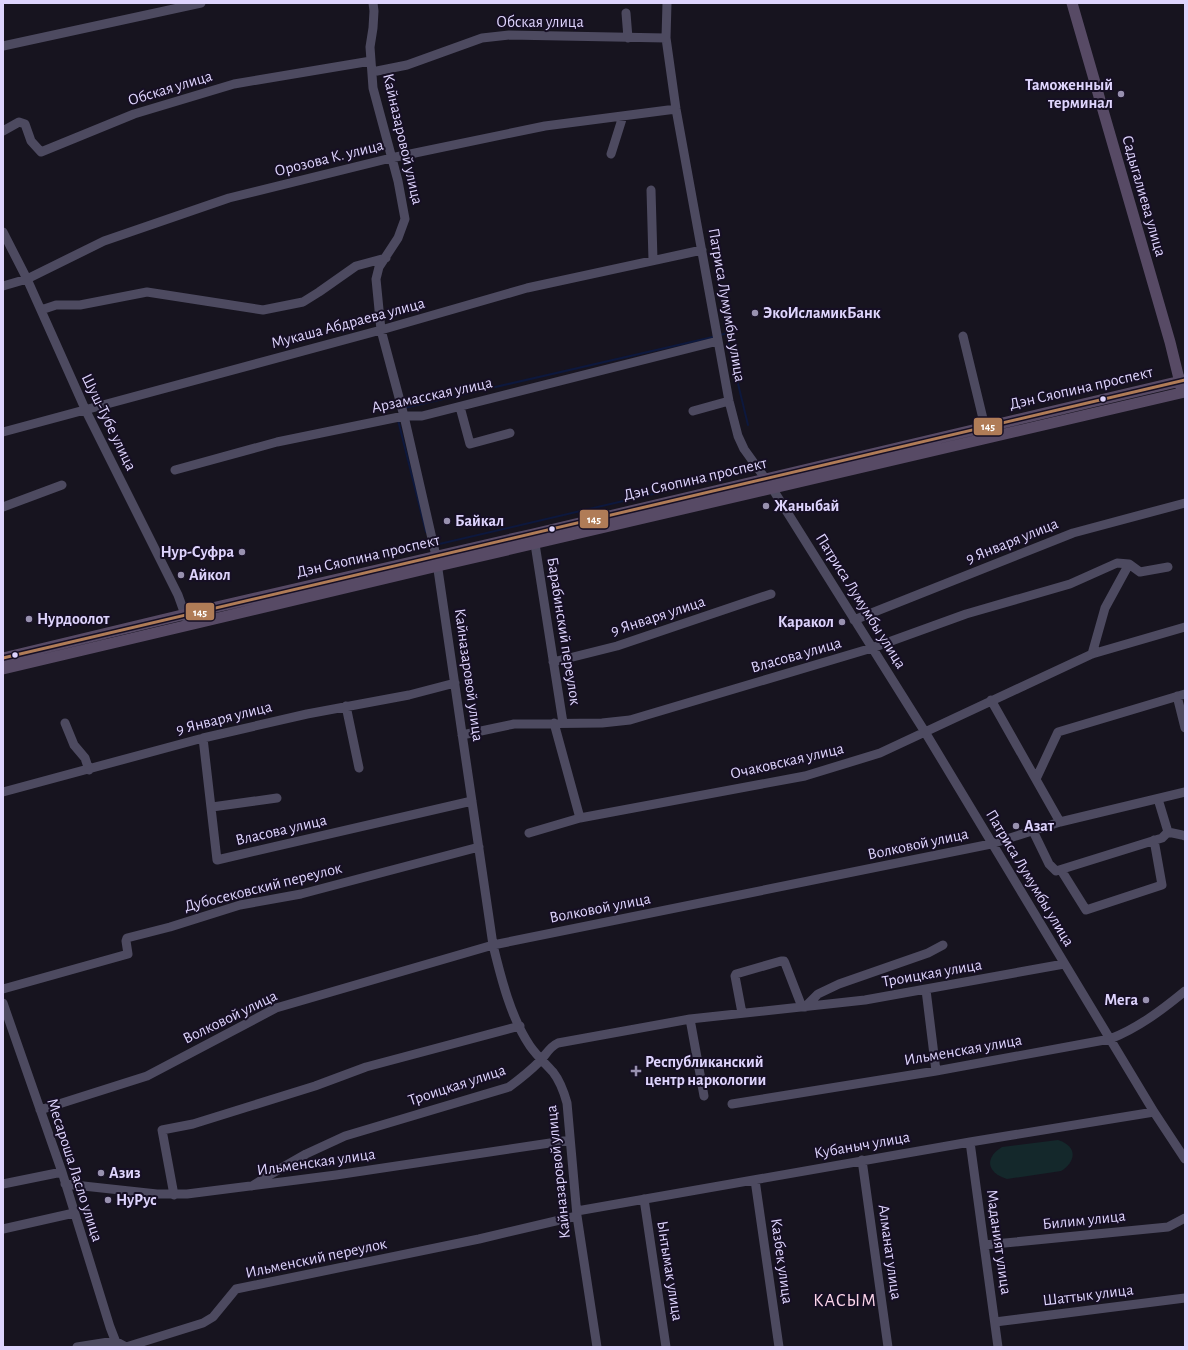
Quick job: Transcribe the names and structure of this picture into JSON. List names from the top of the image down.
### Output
{
  "streets": {
    "main road": ["Садыгалиева улица", "Дэн Сяопина проспект"],
    "street": [
      "Обская улица",
      "Кайназаровой улица",
      "Орозова К. улица",
      "Патриса Лумумбы улица",
      "Мукаша Абдраева улица",
      "Арзамасская улица",
      "Шуш-Тубе улица",
      "9 Января улица",
      "Барабинский переулок",
      "Власова улица",
      "Очаковская улица",
      "Волковой улица",
      "Дубосековский переулок",
      "Троицкая улица",
      "Ильменская улица",
      "Кубаныч улица",
      "Месароша Ласло улица",
      "Билим улица",
      "Маданият улица",
      "Алманат улица",
      "Ильменский переулок",
      "Казбек улица",
      "Ынтымак улица",
      "Шаттык улица"
    ]
  },
  "crossings": [
    ["Обская улица", "Кайназаровой улица"],
    ["Обская улица", "Патриса Лумумбы улица"],
    ["Кайназаровой улица", "Орозова К. улица"],
    ["Кайназаровой улица", "Мукаша Абдраева улица"],
    ["Кайназаровой улица", "Дэн Сяопина проспект"],
    ["Кайназаровой улица", "Арзамасская улица"],
    ["Кайназаровой улица", "9 Января улица"],
    ["Кайназаровой улица", "Власова улица"],
    ["Кайназаровой улица", "Волковой улица"],
    ["Кайназаровой улица", "Дубосековский переулок"],
    ["Кайназаровой улица", "Троицкая улица"],
    ["Кайназаровой улица", "Ильменская улица"],
    ["Кайназаровой улица", "Кубаныч улица"],
    ["Кайназаровой улица", "Ильменский переулок"],
    ["Орозова К. улица", "Патриса Лумумбы улица"],
    ["Орозова К. улица", "Шуш-Тубе улица"],
    ["Садыгалиева улица", "Дэн Сяопина проспект"],
    ["Патриса Лумумбы улица", "Мукаша Абдраева улица"],
    ["Патриса Лумумбы улица", "Дэн Сяопина проспект"],
    ["Патриса Лумумбы улица", "Арзамасская улица"],
    ["Патриса Лумумбы улица", "9 Января улица"],
    ["Патриса Лумумбы улица", "Власова улица"],
    ["Патриса Лумумбы улица", "Очаковская улица"],
    ["Патриса Лумумбы улица", "Волковой улица"],
    ["Патриса Лумумбы улица", "Троицкая улица"],
    ["Патриса Лумумбы улица", "Ильменская улица"],
    ["Патриса Лумумбы улица", "Кубаныч улица"],
    ["Мукаша Абдраева улица", "Шуш-Тубе улица"],
    ["Дэн Сяопина проспект", "Шуш-Тубе улица"],
    ["Дэн Сяопина проспект", "Барабинский переулок"],
    ["9 Января улица", "Барабинский переулок"],
    ["9 Января улица", "Власова улица"],
    ["Барабинский переулок", "Власова улица"],
    ["Волковой улица", "Месароша Ласло улица"],
    ["Троицкая улица", "Ильменская улица"],
    ["Ильменская улица", "Месароша Ласло улица"],
    ["Кубаныч улица", "Маданият улица"],
    ["Кубаныч улица", "Алманат улица"],
    ["Кубаныч улица", "Ильменский переулок"],
    ["Кубаныч улица", "Казбек улица"],
    ["Кубаныч улица", "Ынтымак улица"],
    ["Месароша Ласло улица", "Ильменский переулок"],
    ["Билим улица", "Маданият улица"],
    ["Маданият улица", "Шаттык улица"]
  ],
  "districts": ["КАСЫМ"],
  "places": {
    "other": [
      "Таможенный терминал",
      "ЭкоИсламикБанк",
      "Жаныбай",
      "Байкал",
      "Нур-Суфра",
      "Айкол",
      "Нурдоолот",
      "Каракол",
      "Азат",
      "Мега",
      "Азиз",
      "НуРус"
    ],
    "health": ["Республиканский центр наркологии"]
  },
  "lines": ["transit line 145"]
}
